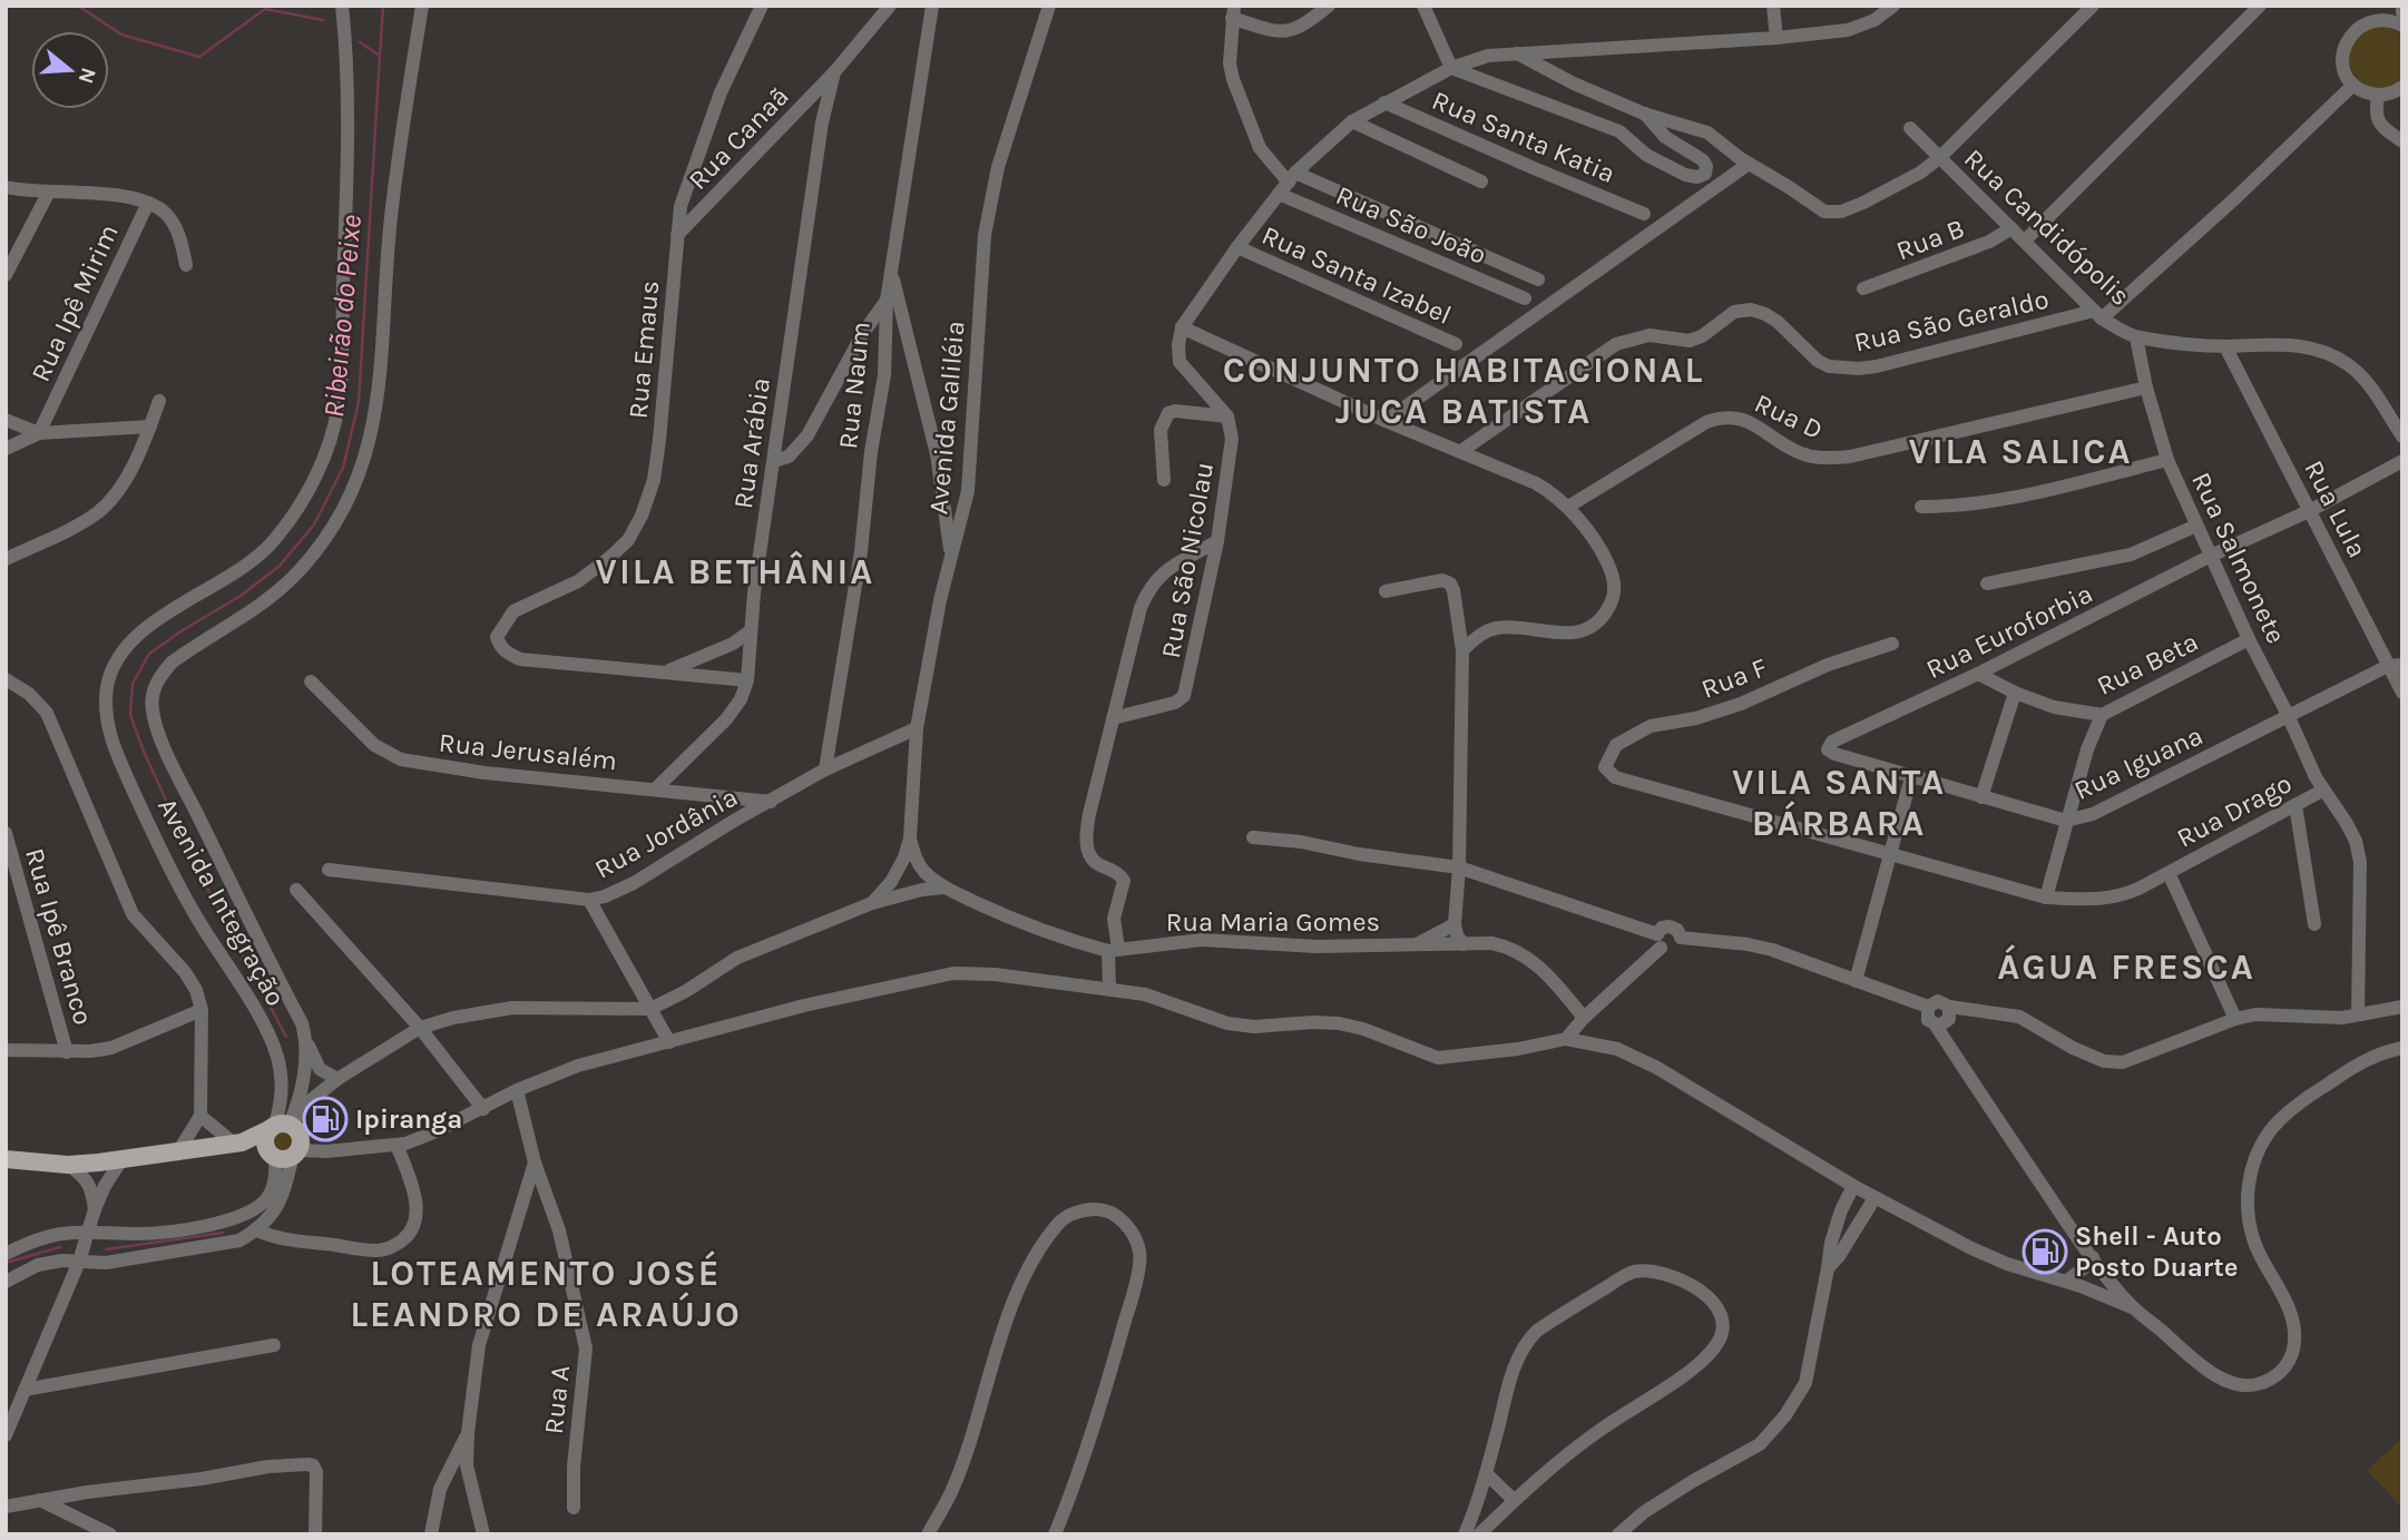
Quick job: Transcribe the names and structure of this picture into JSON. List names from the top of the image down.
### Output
{
  "streets": {
    "street": [
      "Rua Santa Katia",
      "Rua Canaã",
      "Rua São João",
      "Rua Candidópolis",
      "Rua B",
      "Rua Santa Izabel",
      "Rua Ipê Mirim",
      "Rua São Geraldo",
      "Rua Emaus",
      "Rua Naum",
      "Rua D",
      "Avenida Galiléia",
      "Rua Arábia",
      "Rua Lula",
      "Rua Salmonete",
      "Rua São Nicolau",
      "Rua Euroforbia",
      "Rua Beta",
      "Rua F",
      "Rua Jerusalém",
      "Rua Iguana",
      "Rua Drago",
      "Rua Jordânia",
      "Avenida Integração",
      "Rua Maria Gomes",
      "Rua Ipê Branco",
      "Rua A"
    ]
  },
  "crossings": [
    ["Rua Canaã", "Rua Emaus"],
    ["Rua Canaã", "Rua Arábia"],
    ["Rua Candidópolis", "Rua B"],
    ["Rua Candidópolis", "Rua São Geraldo"],
    ["Rua Candidópolis", "Rua Lula"],
    ["Rua Candidópolis", "Rua Salmonete"],
    ["Rua Naum", "Rua Jordânia"],
    ["Rua D", "Rua Salmonete"],
    ["Avenida Galiléia", "Rua Jordânia"],
    ["Rua Arábia", "Rua Jerusalém"],
    ["Rua Lula", "Rua Euroforbia"],
    ["Rua Lula", "Rua Iguana"],
    ["Rua Salmonete", "Rua Euroforbia"],
    ["Rua Salmonete", "Rua Beta"],
    ["Rua Salmonete", "Rua Iguana"],
    ["Rua Salmonete", "Rua Drago"],
    ["Rua Euroforbia", "Rua Beta"],
    ["Rua Euroforbia", "Rua Iguana"],
    ["Rua F", "Rua Drago"],
    ["Rua Jerusalém", "Rua Jordânia"]
  ],
  "districts": [
    "CONJUNTO HABITACIONAL JUCA BATISTA",
    "VILA SALICA",
    "VILA BETHÂNIA",
    "VILA SANTA BÁRBARA",
    "ÁGUA FRESCA",
    "LOTEAMENTO JOSÉ LEANDRO DE ARAÚJO"
  ],
  "water": ["Ribeirão do Peixe"],
  "places": {
    "fuel station": ["Ipiranga", "Shell - Auto Posto Duarte"]
  },
  "north": "right"
}
